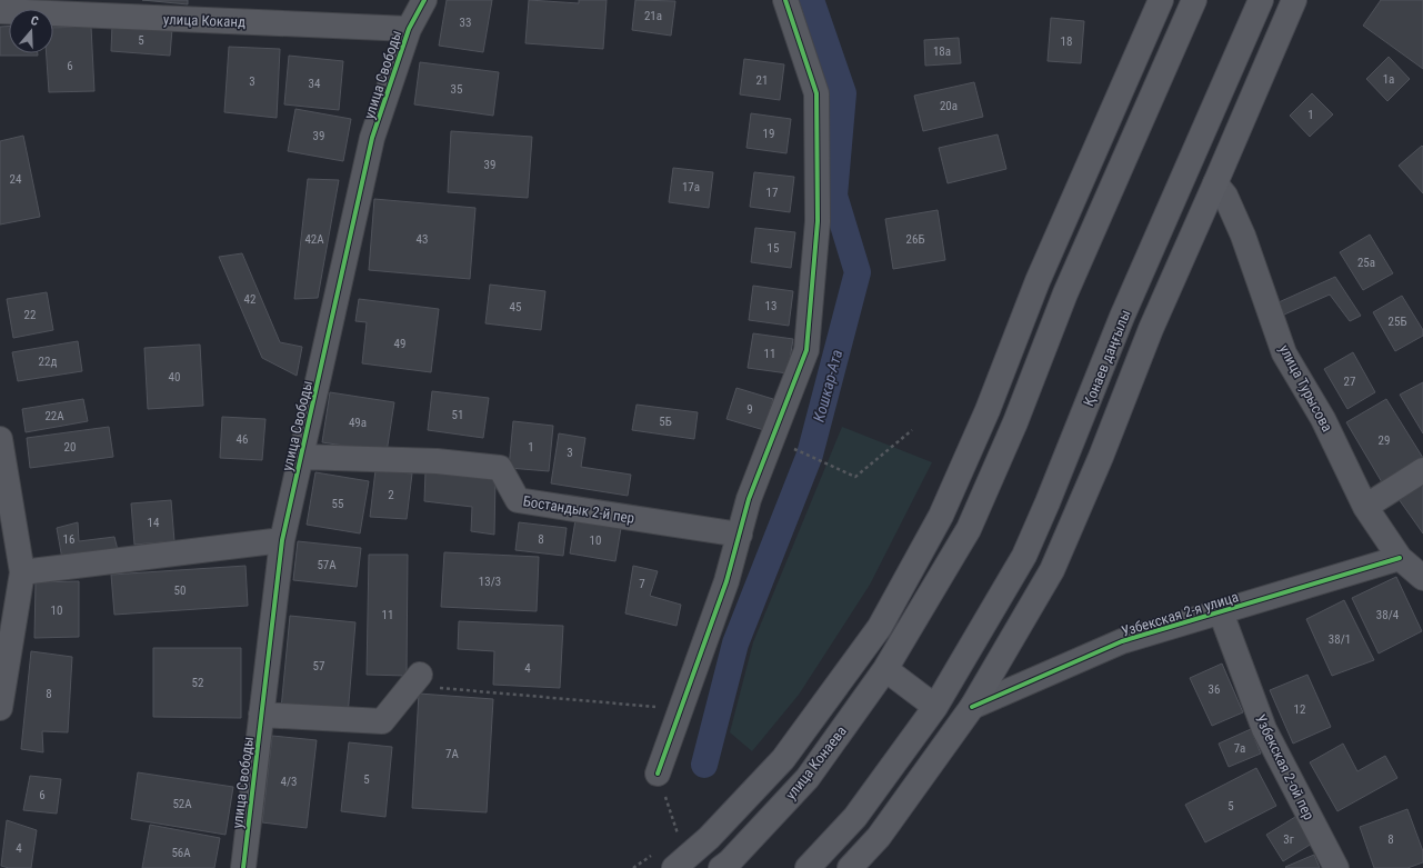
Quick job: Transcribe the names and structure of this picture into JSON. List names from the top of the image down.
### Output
{
  "streets": {
    "main road": ["Қонаев даңғылы", "улица Конаева"],
    "street": [
      "улица Коканд",
      "улица Свободы",
      "улица Турысова",
      "Бостандык 2-й пер",
      "Узбекская 2-я улица",
      "Узбекская 2-ой пер"
    ]
  },
  "crossings": [
    ["улица Коканд", "улица Свободы"],
    ["улица Свободы", "Бостандык 2-й пер"],
    ["улица Турысова", "Узбекская 2-я улица"],
    ["Узбекская 2-я улица", "Узбекская 2-ой пер"]
  ],
  "water": ["Кошкар-Ата"],
  "house_numbers": [
    "21а",
    "33",
    "5",
    "18",
    "18а",
    "6",
    "1а",
    "21",
    "3",
    "34",
    "35",
    "20а",
    "1",
    "19",
    "39",
    "39",
    "24",
    "17а",
    "17",
    "42А",
    "43",
    "26Б",
    "15",
    "25а",
    "42",
    "13",
    "45",
    "22",
    "25Б",
    "49",
    "11",
    "22д",
    "40",
    "27",
    "9",
    "51",
    "22А",
    "5Б",
    "49а",
    "46",
    "29",
    "20",
    "1",
    "3",
    "2",
    "55",
    "14",
    "16",
    "8",
    "10",
    "57А",
    "13/3",
    "7",
    "50",
    "10",
    "11",
    "38/4",
    "38/1",
    "57",
    "4",
    "52",
    "36",
    "8",
    "12",
    "7а",
    "7А",
    "5",
    "4/3",
    "6",
    "52А",
    "5",
    "3г",
    "8",
    "4",
    "56А"
  ],
  "north": "top"
}
